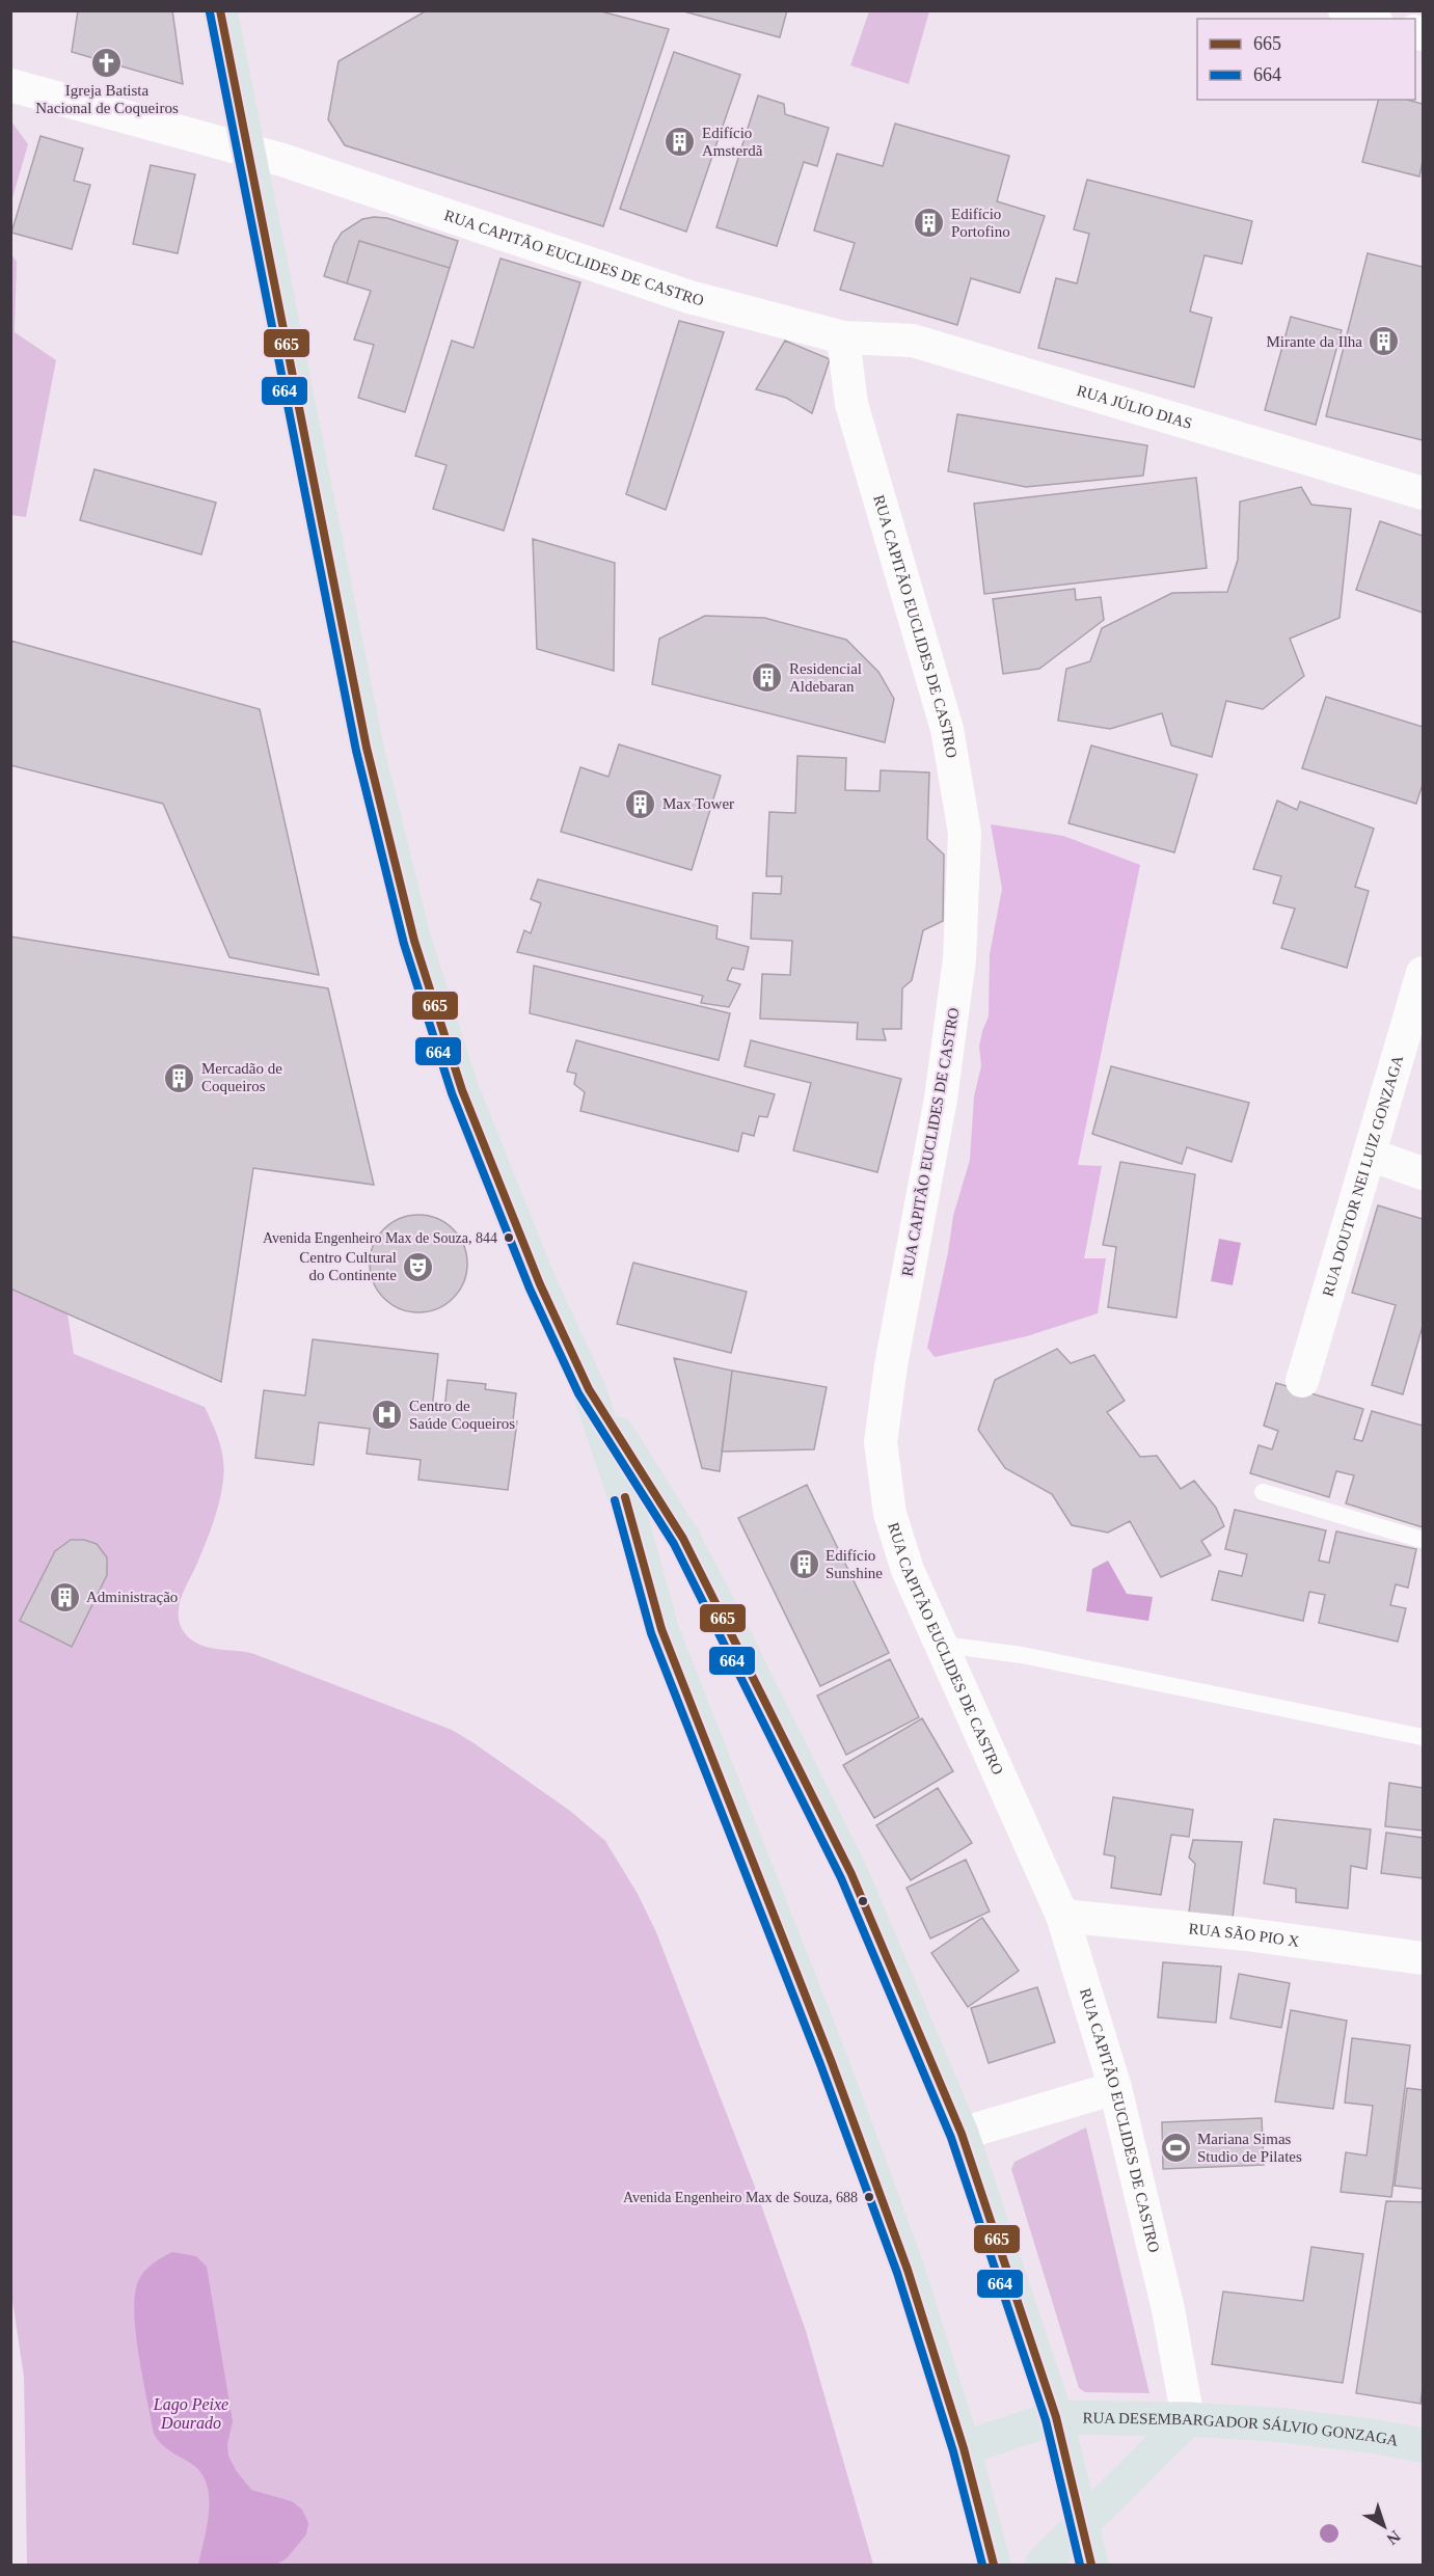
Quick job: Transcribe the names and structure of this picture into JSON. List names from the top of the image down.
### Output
{
  "streets": {
    "main road": ["RUA DESEMBARGADOR SÁLVIO GONZAGA"],
    "street": [
      "RUA CAPITÃO EUCLIDES DE CASTRO",
      "RUA JÚLIO DIAS",
      "RUA DOUTOR NEI LUIZ GONZAGA",
      "RUA SÃO PIO X"
    ]
  },
  "crossings": [
    ["RUA CAPITÃO EUCLIDES DE CASTRO", "RUA JÚLIO DIAS"],
    ["RUA CAPITÃO EUCLIDES DE CASTRO", "RUA SÃO PIO X"],
    ["RUA CAPITÃO EUCLIDES DE CASTRO", "RUA DESEMBARGADOR SÁLVIO GONZAGA"]
  ],
  "water": ["Lago Peixe Dourado"],
  "places": {
    "church": ["Igreja Batista Nacional de Coqueiros"],
    "building": [
      "Edifício Amsterdã",
      "Edifício Portofino",
      "Mirante da Ilha",
      "Residencial Aldebaran",
      "Max Tower",
      "Mercadão de Coqueiros",
      "Edifício Sunshine",
      "Administração"
    ],
    "other": ["Avenida Engenheiro Max de Souza, 844", "Avenida Engenheiro Max de Souza, 688"],
    "theatre": ["Centro Cultural do Continente"],
    "hospital": ["Centro de Saúde Coqueiros"],
    "sports": ["Mariana Simas Studio de Pilates"]
  },
  "lines": ["transit line 665", "transit line 664"],
  "legend": ["665", "664"],
  "north": "bottom right"
}
